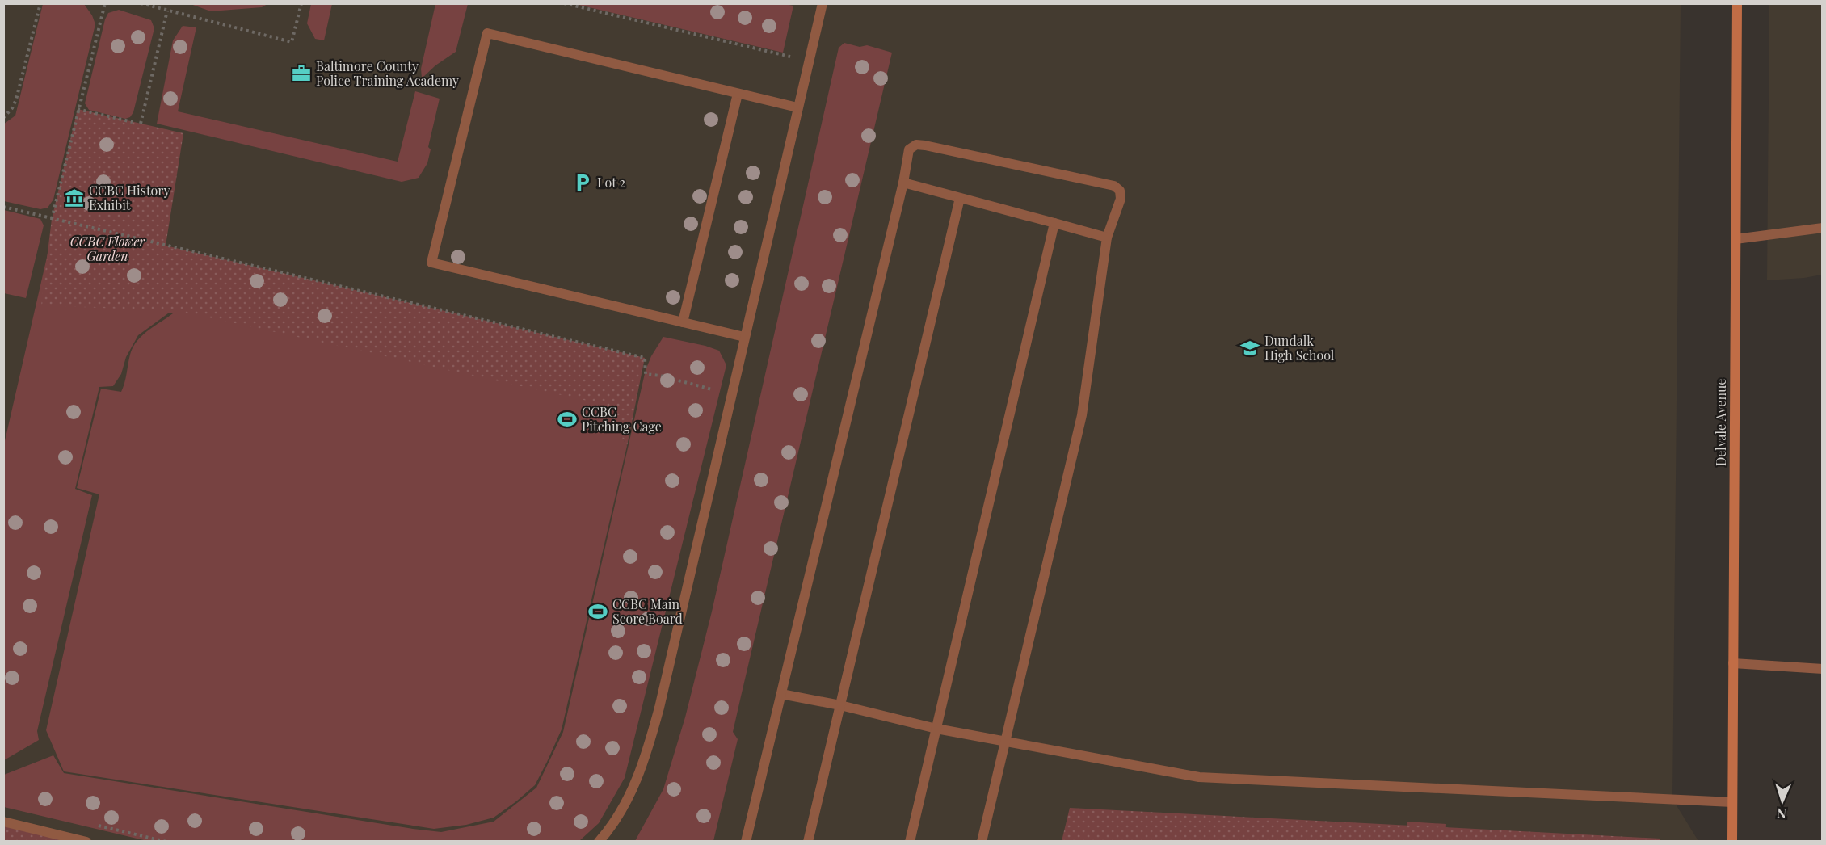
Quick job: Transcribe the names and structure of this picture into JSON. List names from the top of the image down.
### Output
{
  "streets": {
    "street": ["Delvale Avenue"]
  },
  "parks": ["CCBC Flower Garden"],
  "places": {
    "office": ["Baltimore County Police Training Academy"],
    "parking": ["Lot 2"],
    "museum": ["CCBC History Exhibit"],
    "school or university": ["Dundalk High School"],
    "sports": ["CCBC Pitching Cage", "CCBC Main Score Board"]
  },
  "north": "bottom"
}
